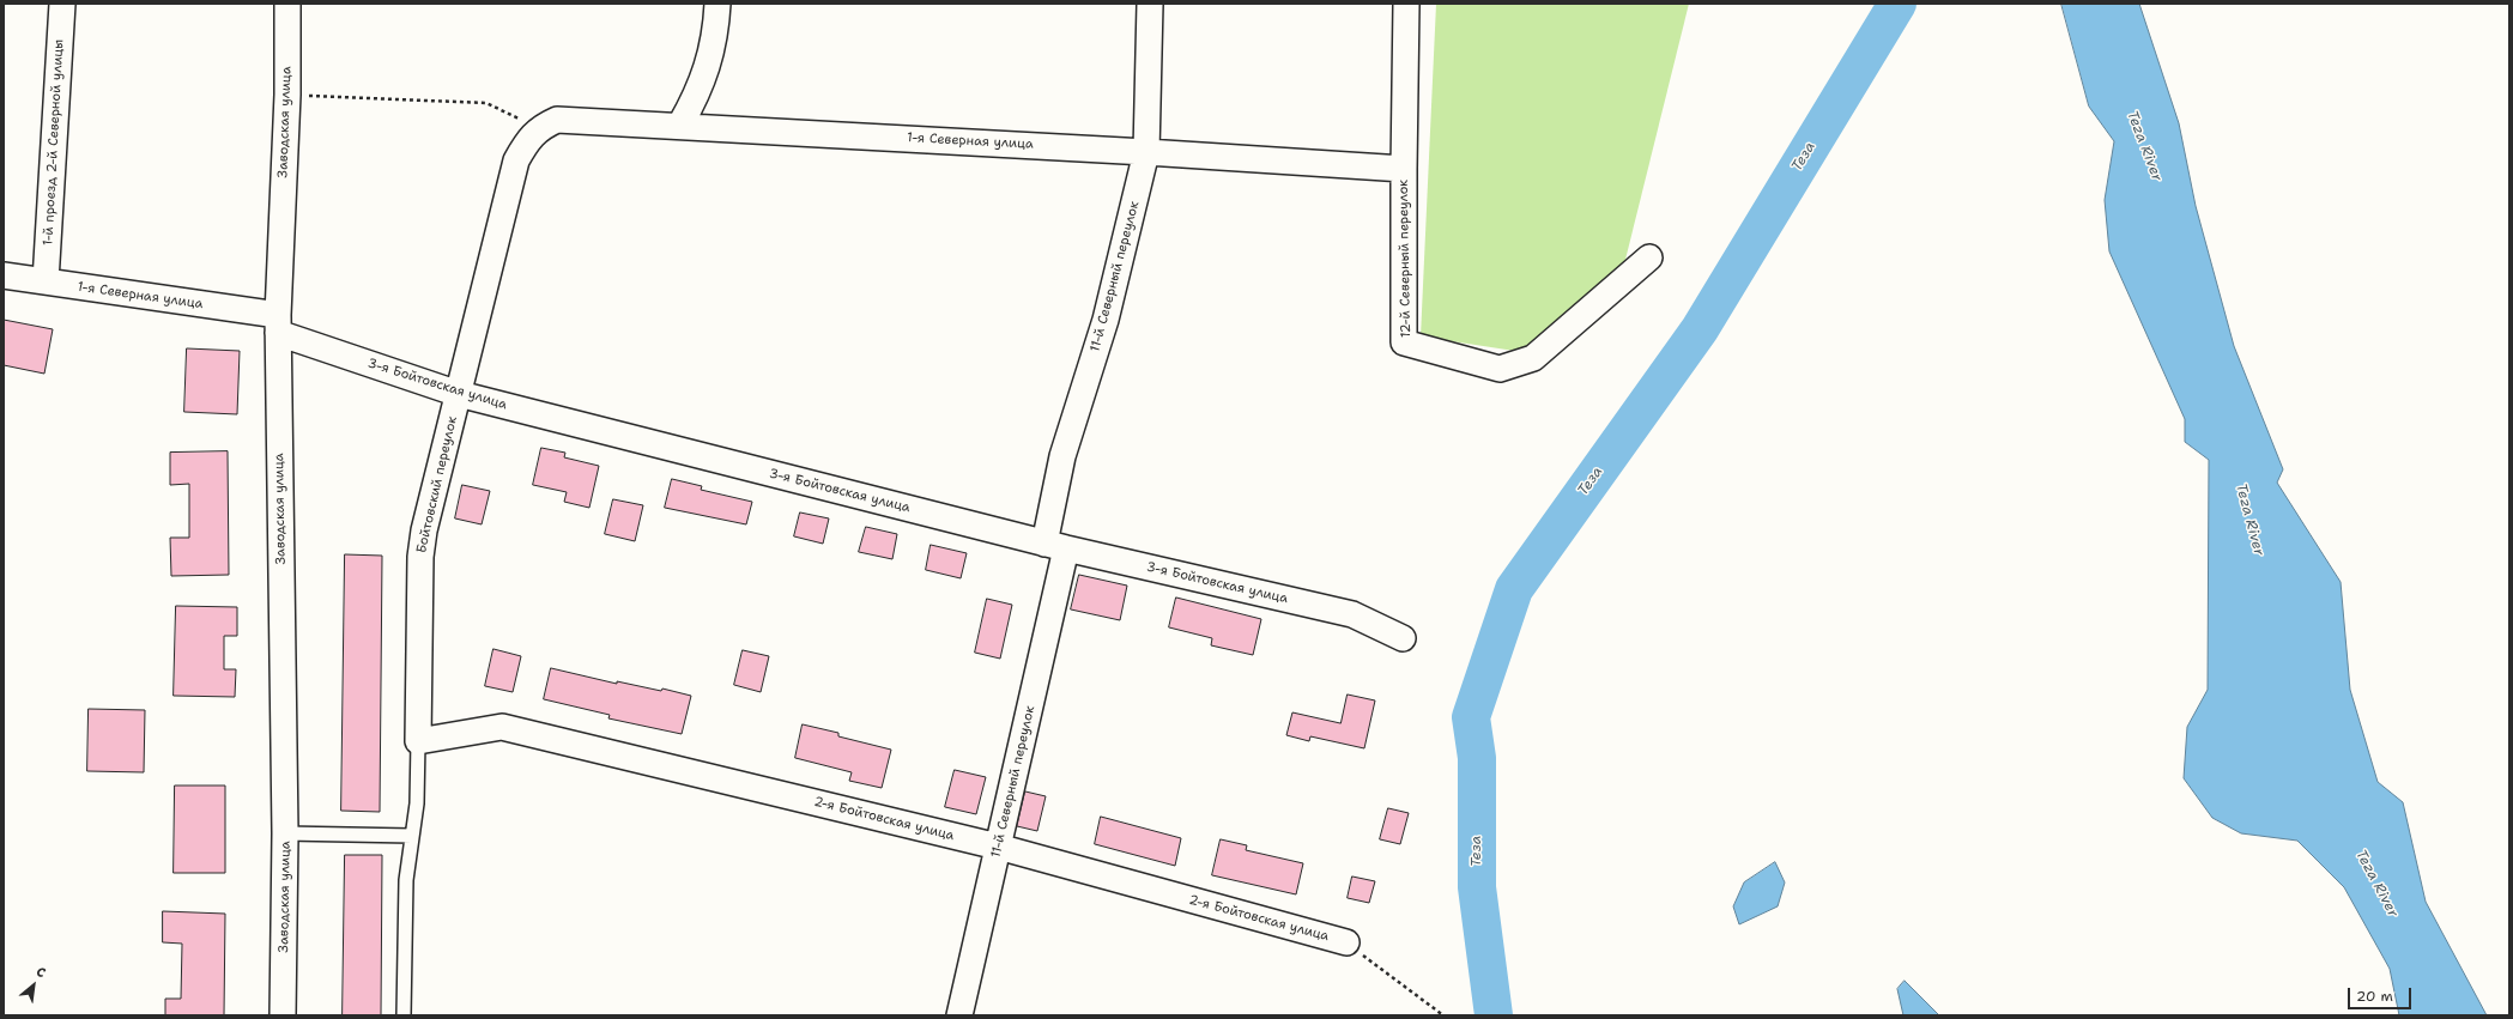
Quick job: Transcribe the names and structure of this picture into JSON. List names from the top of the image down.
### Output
{
  "streets": {
    "street": [
      "Заводская улица",
      "1-я Северная улица",
      "1-й проезд 2-й Северной улицы",
      "12-й Северный переулок",
      "11-й Северный переулок",
      "3-я Бойтовская улица",
      "Бойтовский переулок",
      "2-я Бойтовская улица"
    ]
  },
  "crossings": [
    ["Заводская улица", "1-я Северная улица"],
    ["Заводская улица", "3-я Бойтовская улица"],
    ["1-я Северная улица", "1-й проезд 2-й Северной улицы"],
    ["1-я Северная улица", "12-й Северный переулок"],
    ["1-я Северная улица", "11-й Северный переулок"],
    ["1-я Северная улица", "3-я Бойтовская улица"],
    ["1-я Северная улица", "Бойтовский переулок"],
    ["11-й Северный переулок", "3-я Бойтовская улица"],
    ["11-й Северный переулок", "2-я Бойтовская улица"],
    ["3-я Бойтовская улица", "Бойтовский переулок"],
    ["Бойтовский переулок", "2-я Бойтовская улица"]
  ],
  "water": ["Teza River", "Теза"],
  "scale_bar": "20 m",
  "north": "top right"
}
